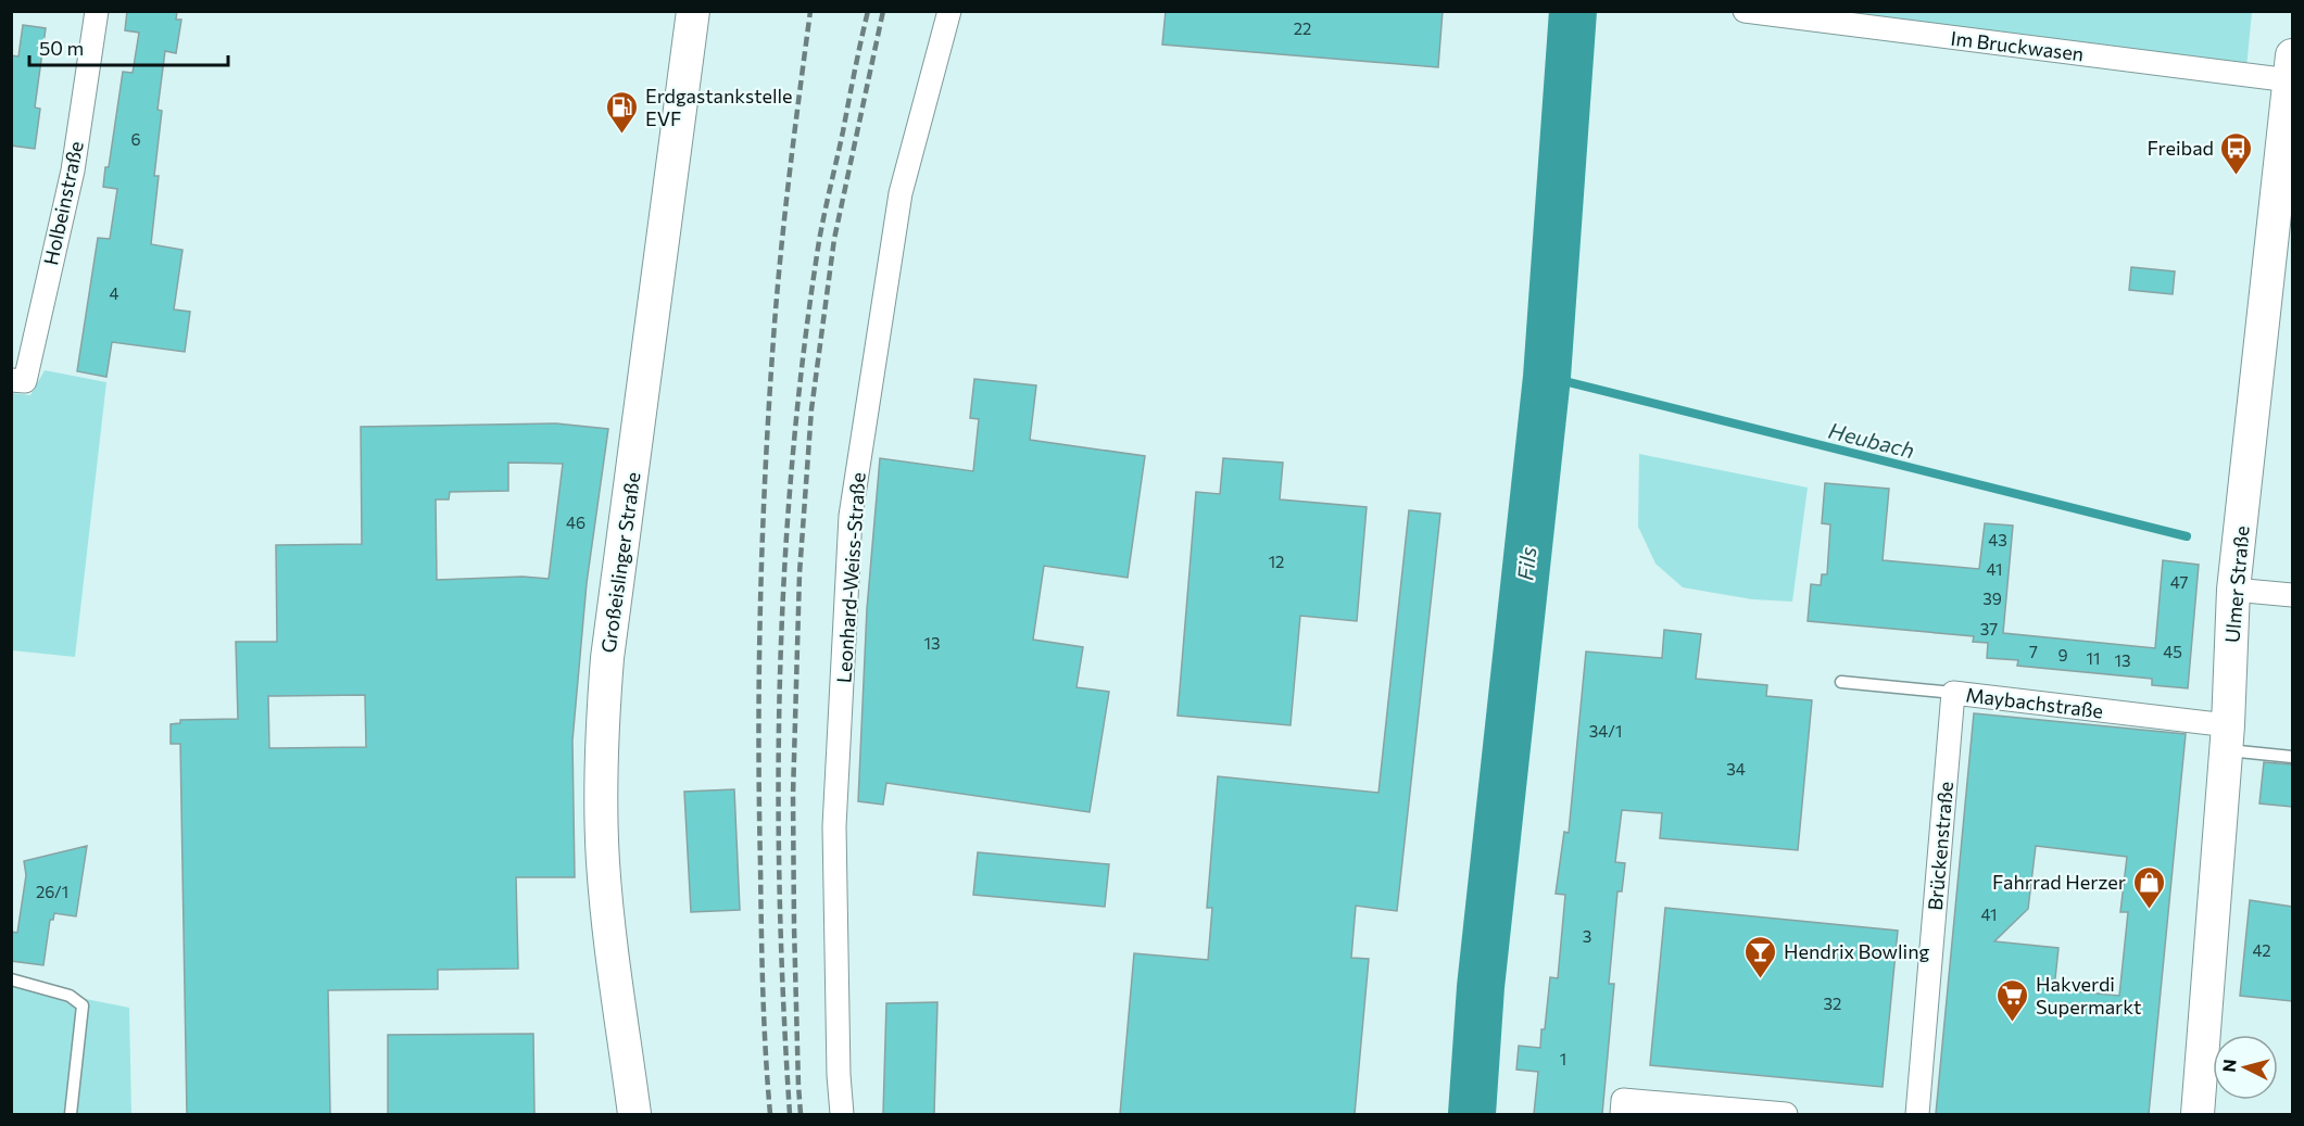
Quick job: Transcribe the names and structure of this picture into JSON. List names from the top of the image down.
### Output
{
  "streets": {
    "main road": ["Großeislinger Straße", "Ulmer Straße"],
    "street": [
      "Im Bruckwasen",
      "Holbeinstraße",
      "Leonhard-Weiss-Straße",
      "Maybachstraße",
      "Brückenstraße"
    ]
  },
  "crossings": [
    ["Im Bruckwasen", "Ulmer Straße"],
    ["Ulmer Straße", "Maybachstraße"],
    ["Maybachstraße", "Brückenstraße"]
  ],
  "water": ["Heubach", "Fils"],
  "places": {
    "fuel station": ["Erdgastankstelle EVF"],
    "bus stop": ["Freibad"],
    "shop": ["Fahrrad Herzer"],
    "bar": ["Hendrix Bowling"],
    "supermarket": ["Hakverdi Supermarkt"]
  },
  "house_numbers": [
    "22",
    "6",
    "4",
    "46",
    "43",
    "12",
    "41",
    "47",
    "39",
    "37",
    "13",
    "7",
    "45",
    "9",
    "11",
    "13",
    "34/1",
    "34",
    "26/1",
    "41",
    "3",
    "42",
    "32",
    "1"
  ],
  "scale_bar": "50 m",
  "north": "left"
}
